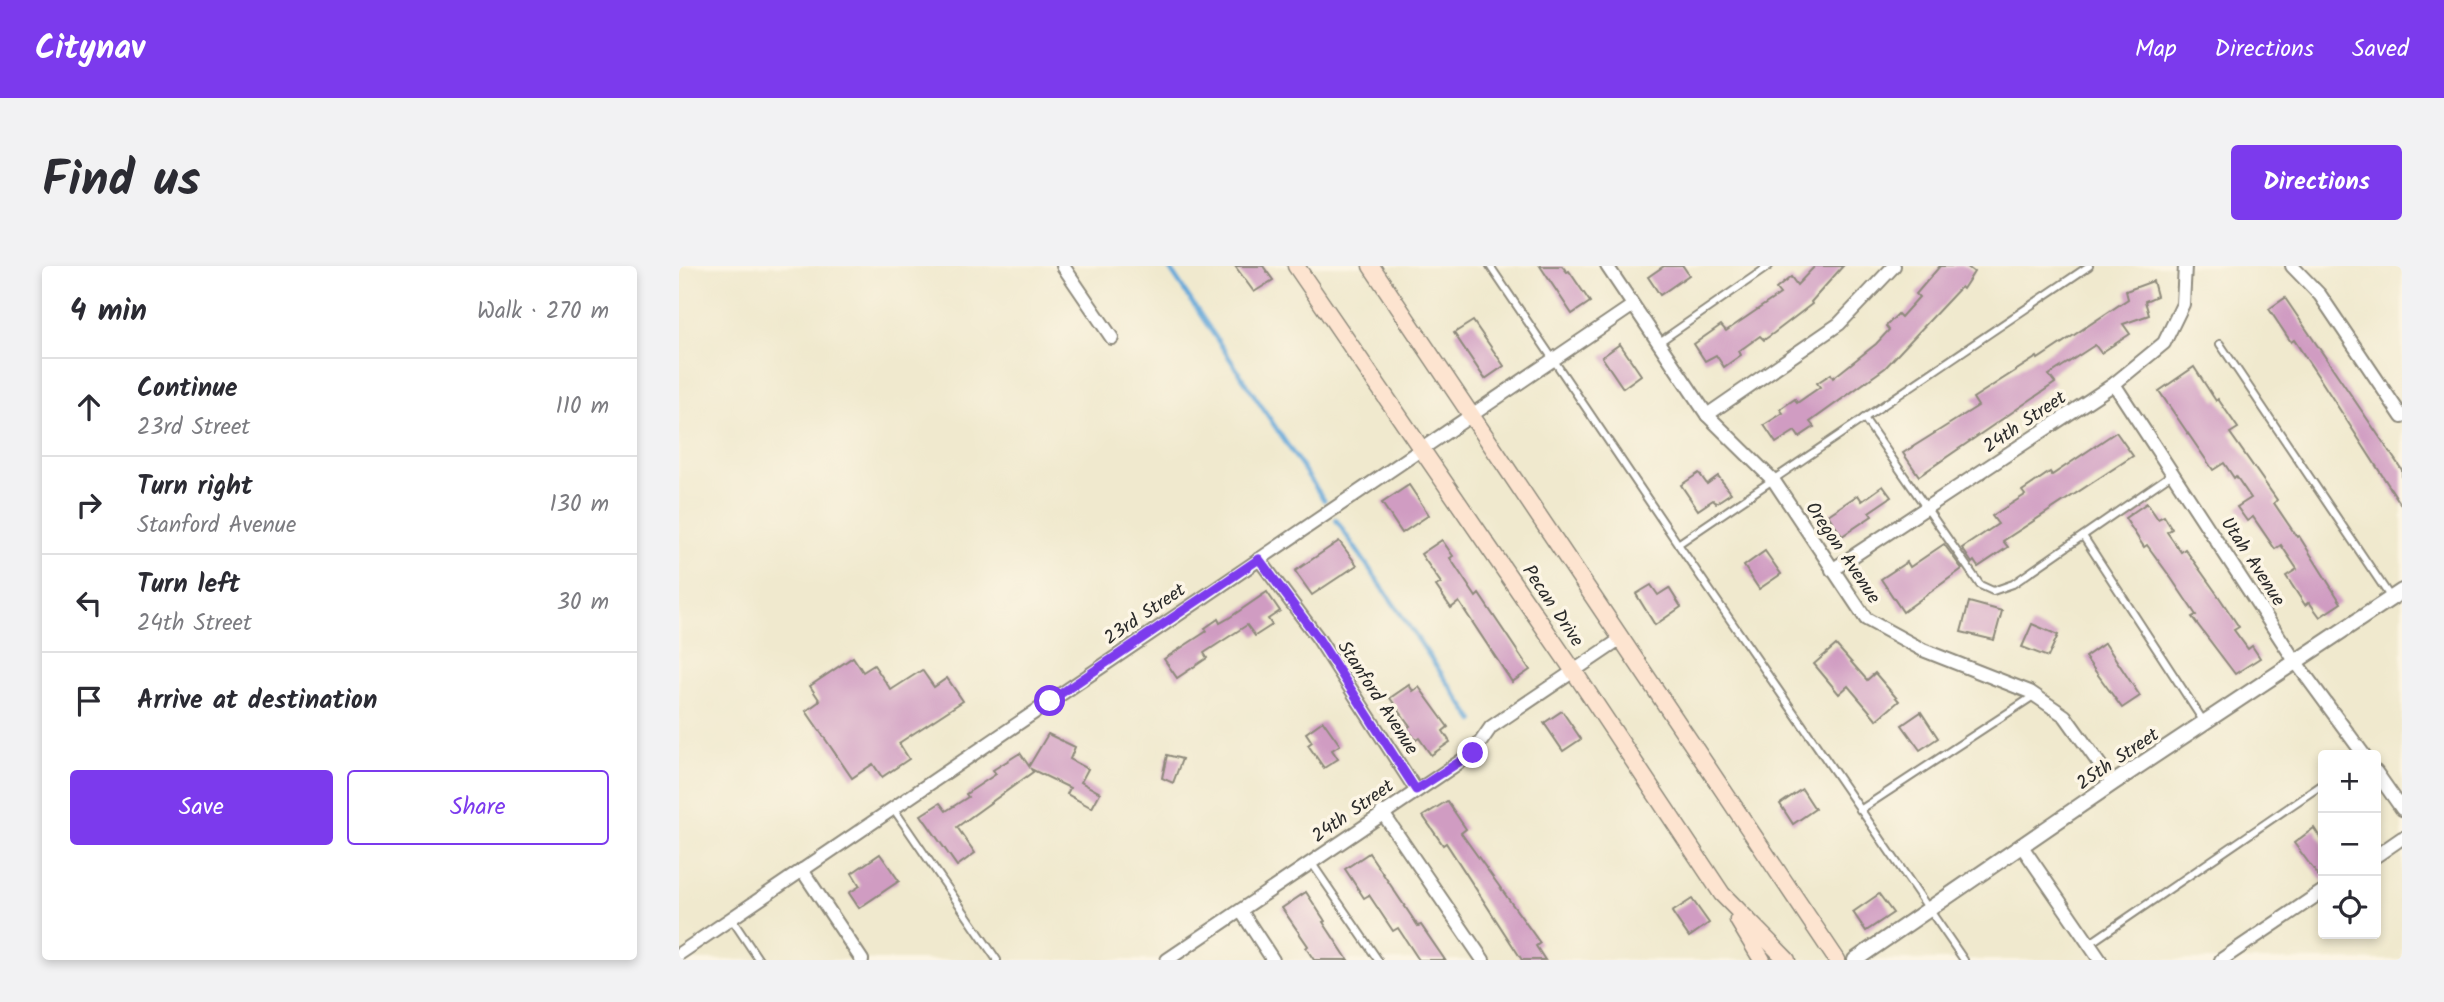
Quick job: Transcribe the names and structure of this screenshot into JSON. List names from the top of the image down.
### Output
{
  "streets": {
    "main road": ["Pecan Drive"],
    "street": [
      "24th Street",
      "Oregon Avenue",
      "Utah Avenue",
      "23rd Street",
      "Stanford Avenue",
      "25th Street"
    ]
  },
  "crossings": [
    ["24th Street", "Oregon Avenue"],
    ["24th Street", "Utah Avenue"],
    ["24th Street", "Pecan Drive"],
    ["24th Street", "Stanford Avenue"],
    ["Oregon Avenue", "23rd Street"],
    ["Oregon Avenue", "25th Street"],
    ["Utah Avenue", "25th Street"],
    ["Pecan Drive", "23rd Street"],
    ["23rd Street", "Stanford Avenue"]
  ],
  "page": {
    "header": "Citynav",
    "nav": ["Map", "Directions", "Saved"],
    "title": "Find us",
    "buttons": [
      "Directions",
      ["Save", "Share"]
    ],
    "heading": ["4 min", "Walk · 270 m"],
    "list": [
      ["Continue", "23rd Street", "110 m"],
      ["Turn right", "Stanford Avenue", "130 m"],
      ["Turn left", "24th Street", "30 m"],
      "Arrive at destination"
    ],
    "map_buttons": ["+", "−"]
  }
}
